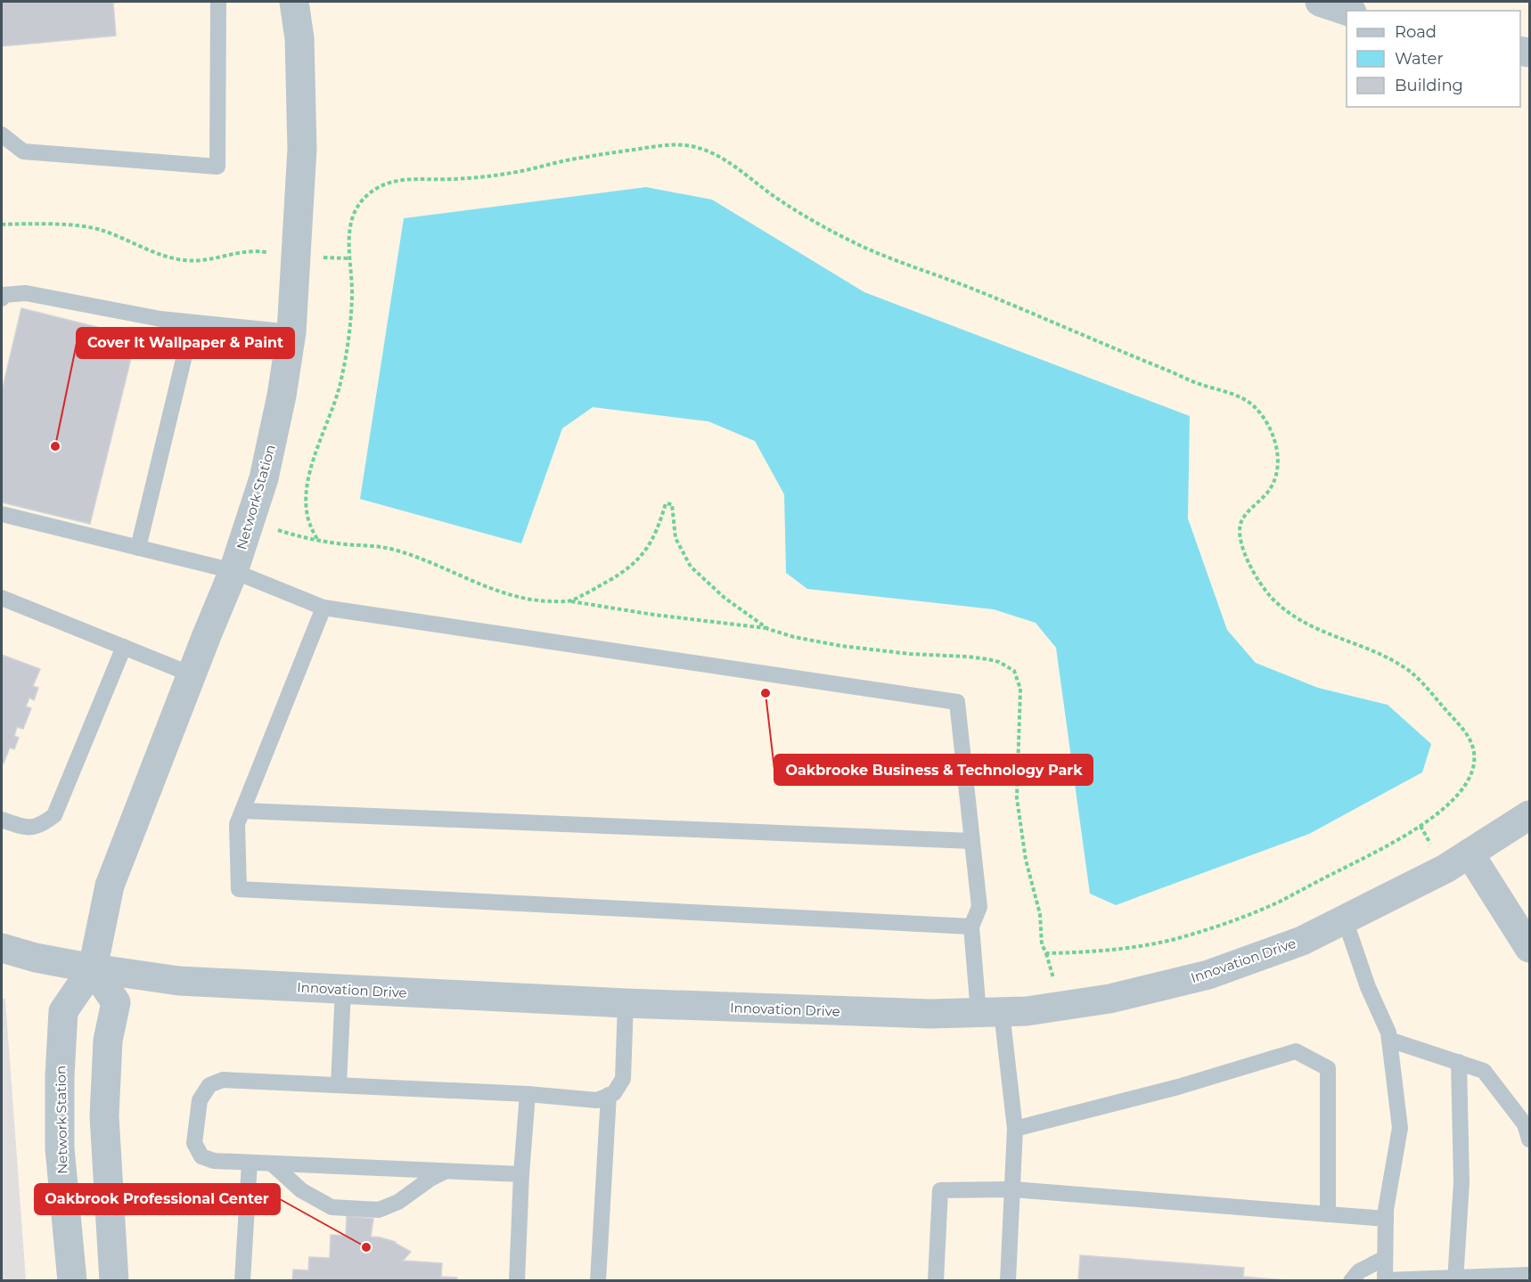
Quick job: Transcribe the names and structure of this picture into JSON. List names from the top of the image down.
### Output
{
  "streets": {
    "street": ["Network Station", "Innovation Drive"]
  },
  "crossings": [
    ["Network Station", "Innovation Drive"]
  ],
  "places": ["Cover It Wallpaper & Paint", "Oakbrooke Business & Technology Park", "Oakbrook Professional Center"],
  "legend": ["Road", "Water", "Building"]
}
